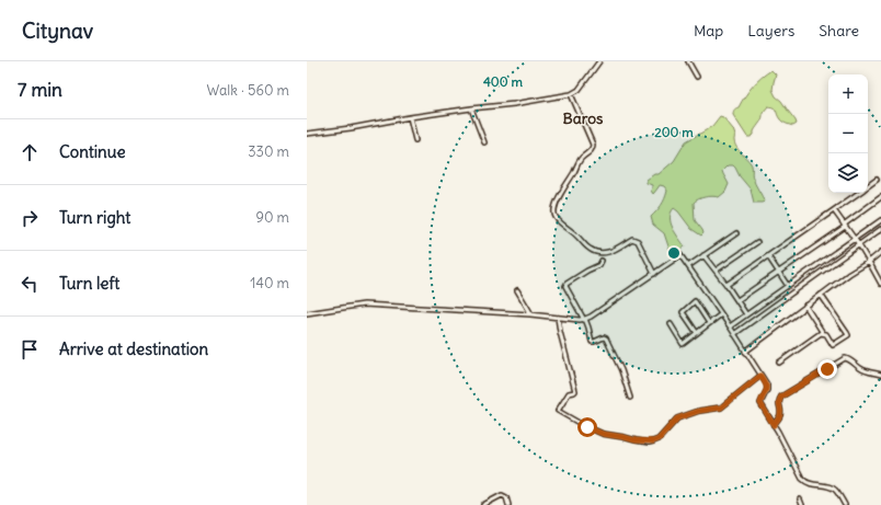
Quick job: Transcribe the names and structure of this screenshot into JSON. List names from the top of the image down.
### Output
{
  "districts": ["Baros"],
  "page": {
    "header": "Citynav",
    "nav": ["Map", "Layers", "Share"],
    "heading": ["7 min", "Walk · 560 m"],
    "map_buttons": ["+", "−"],
    "list": [
      ["Continue", "330 m"],
      ["Turn right", "90 m"],
      ["Turn left", "140 m"],
      "Arrive at destination"
    ]
  },
  "rings": ["400 m", "200 m"]
}
